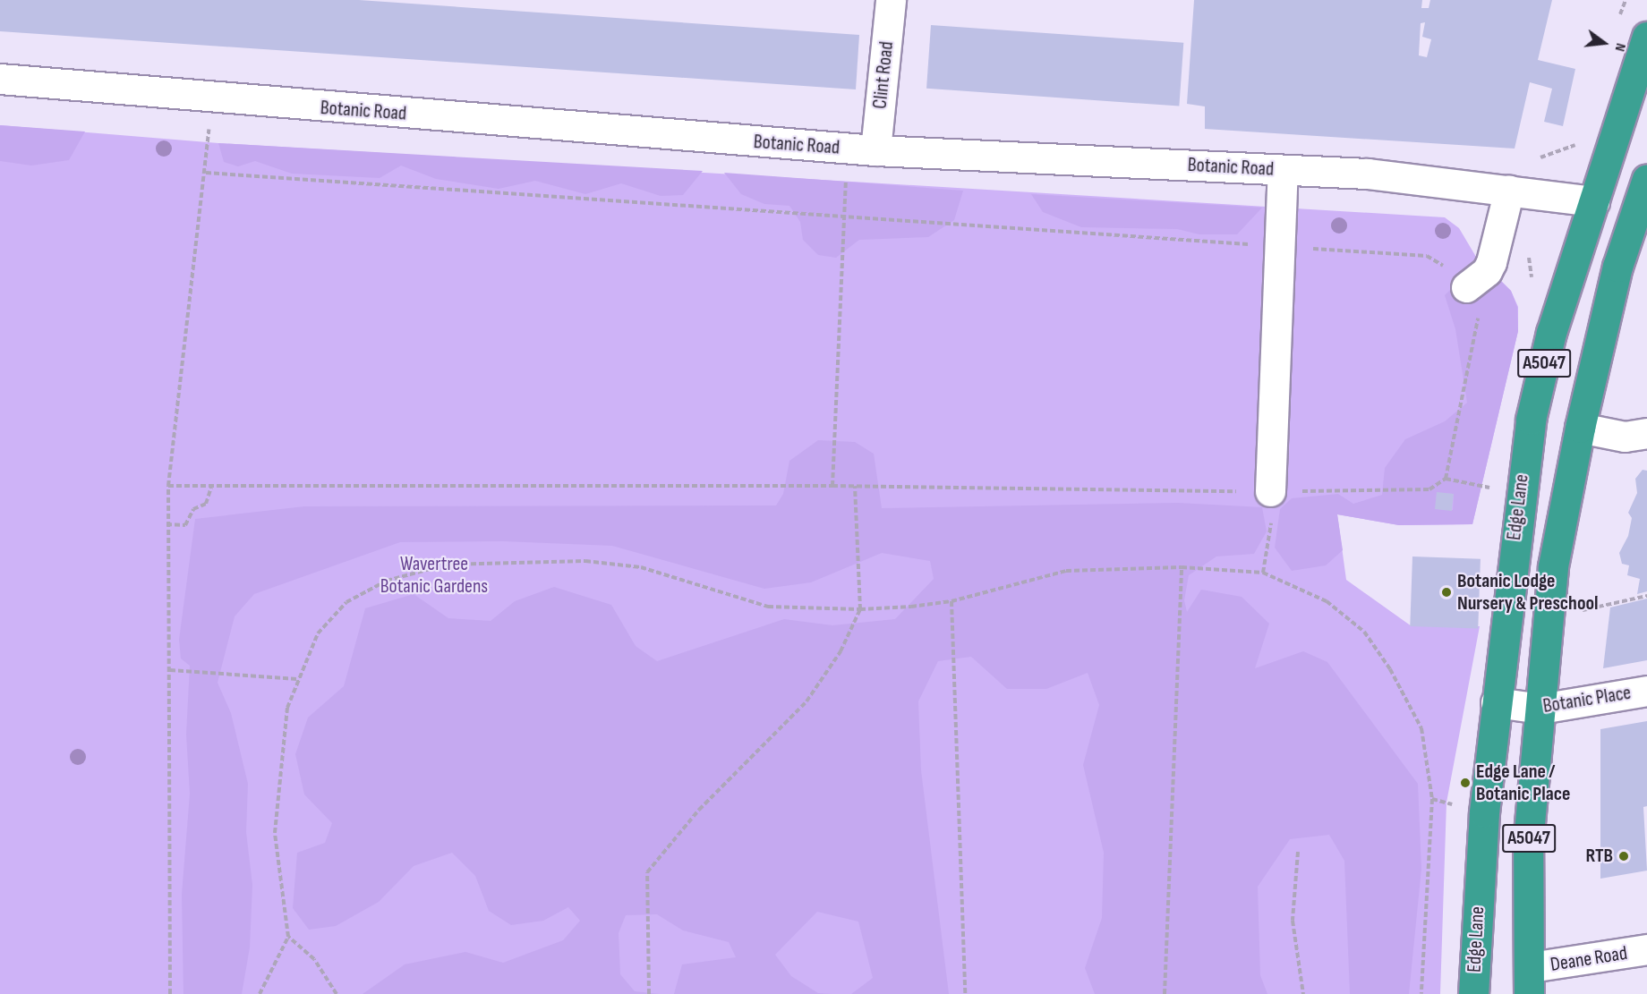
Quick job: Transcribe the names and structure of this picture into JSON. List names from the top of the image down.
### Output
{
  "streets": {
    "highway": ["A5047", "Edge Lane"],
    "street": [
      "Clint Road",
      "Botanic Road",
      "Botanic Place",
      "Deane Road"
    ]
  },
  "crossings": [
    ["Clint Road", "Botanic Road"],
    ["Botanic Road", "Edge Lane"],
    ["A5047", "Botanic Place"],
    ["A5047", "Deane Road"],
    ["Edge Lane", "Botanic Place"]
  ],
  "parks": ["Wavertree Botanic Gardens"],
  "places": ["Botanic Lodge Nursery & Preschool", "Edge Lane / Botanic Place", "RTB"],
  "north": "right"
}
